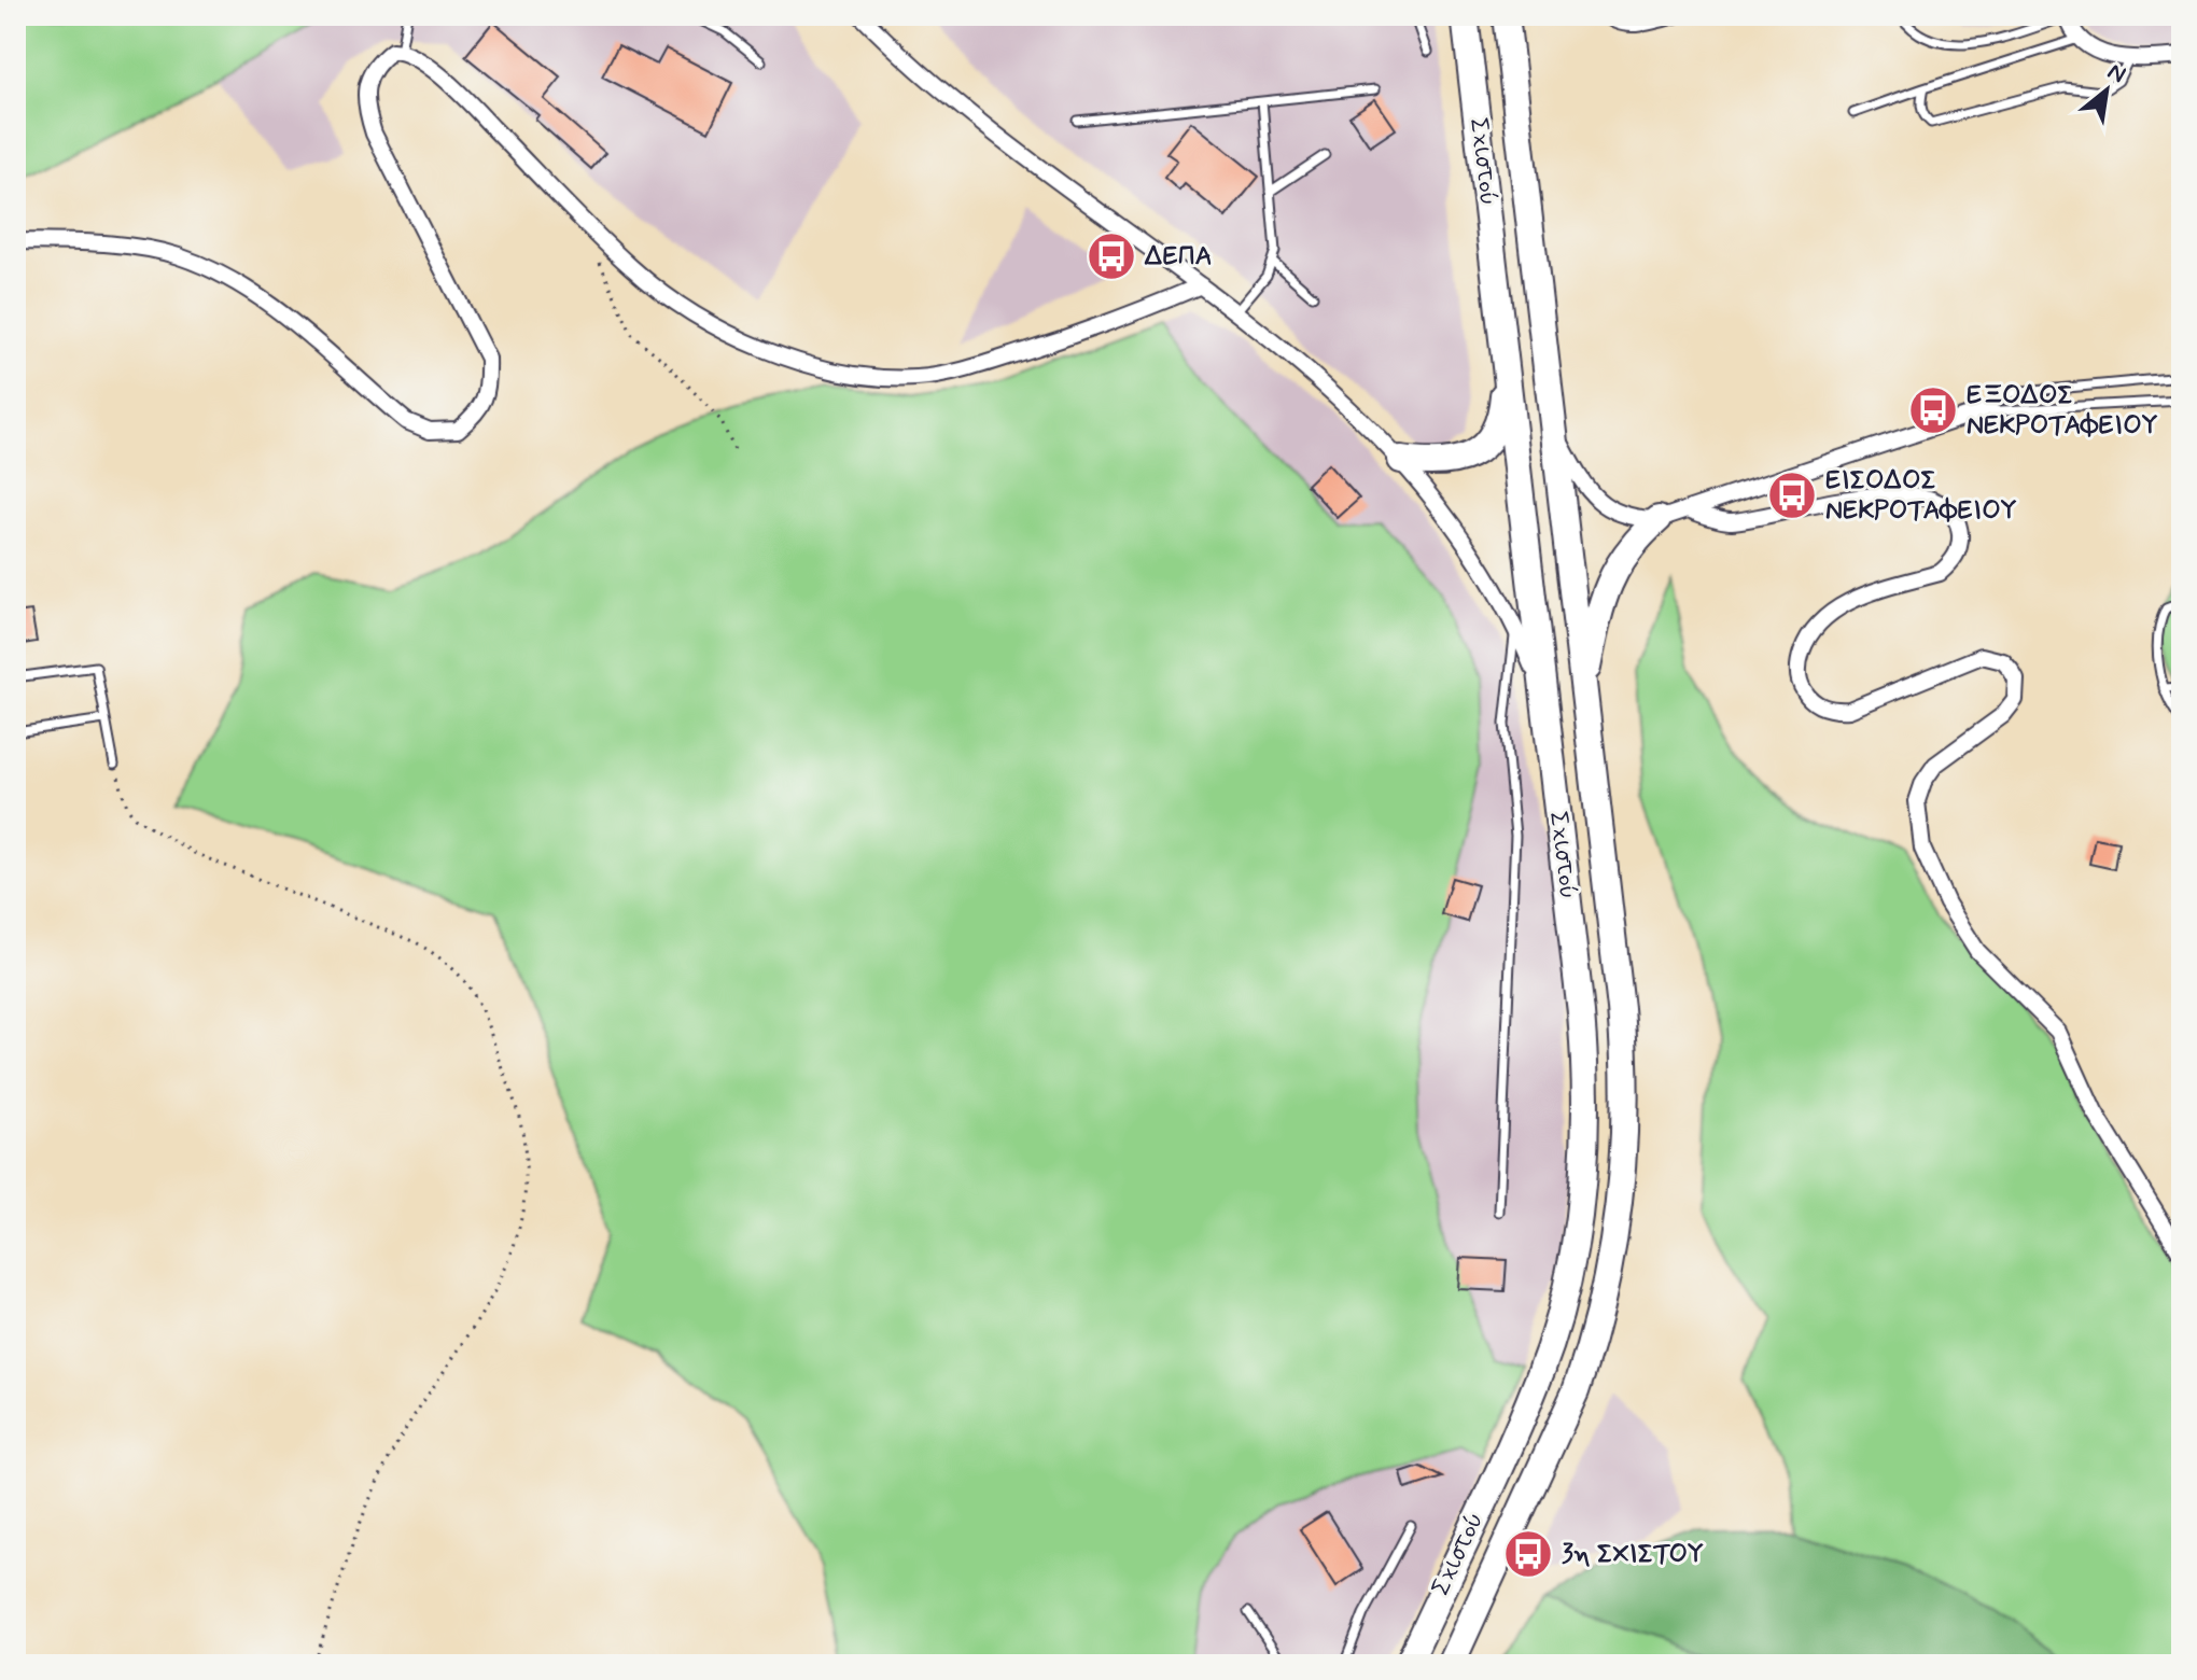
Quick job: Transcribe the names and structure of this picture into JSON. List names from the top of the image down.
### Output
{
  "streets": {
    "main road": ["Σχιστού"]
  },
  "places": {
    "bus stop": [
      "ΔΕΠΑ",
      "ΕΞΟΔΟΣ ΝΕΚΡΟΤΑΦΕΙΟΥ",
      "ΕΙΣΟΔΟΣ ΝΕΚΡΟΤΑΦΕΙΟΥ",
      "3η ΣΧΙΣΤΟΥ"
    ]
  },
  "north": "top right"
}
